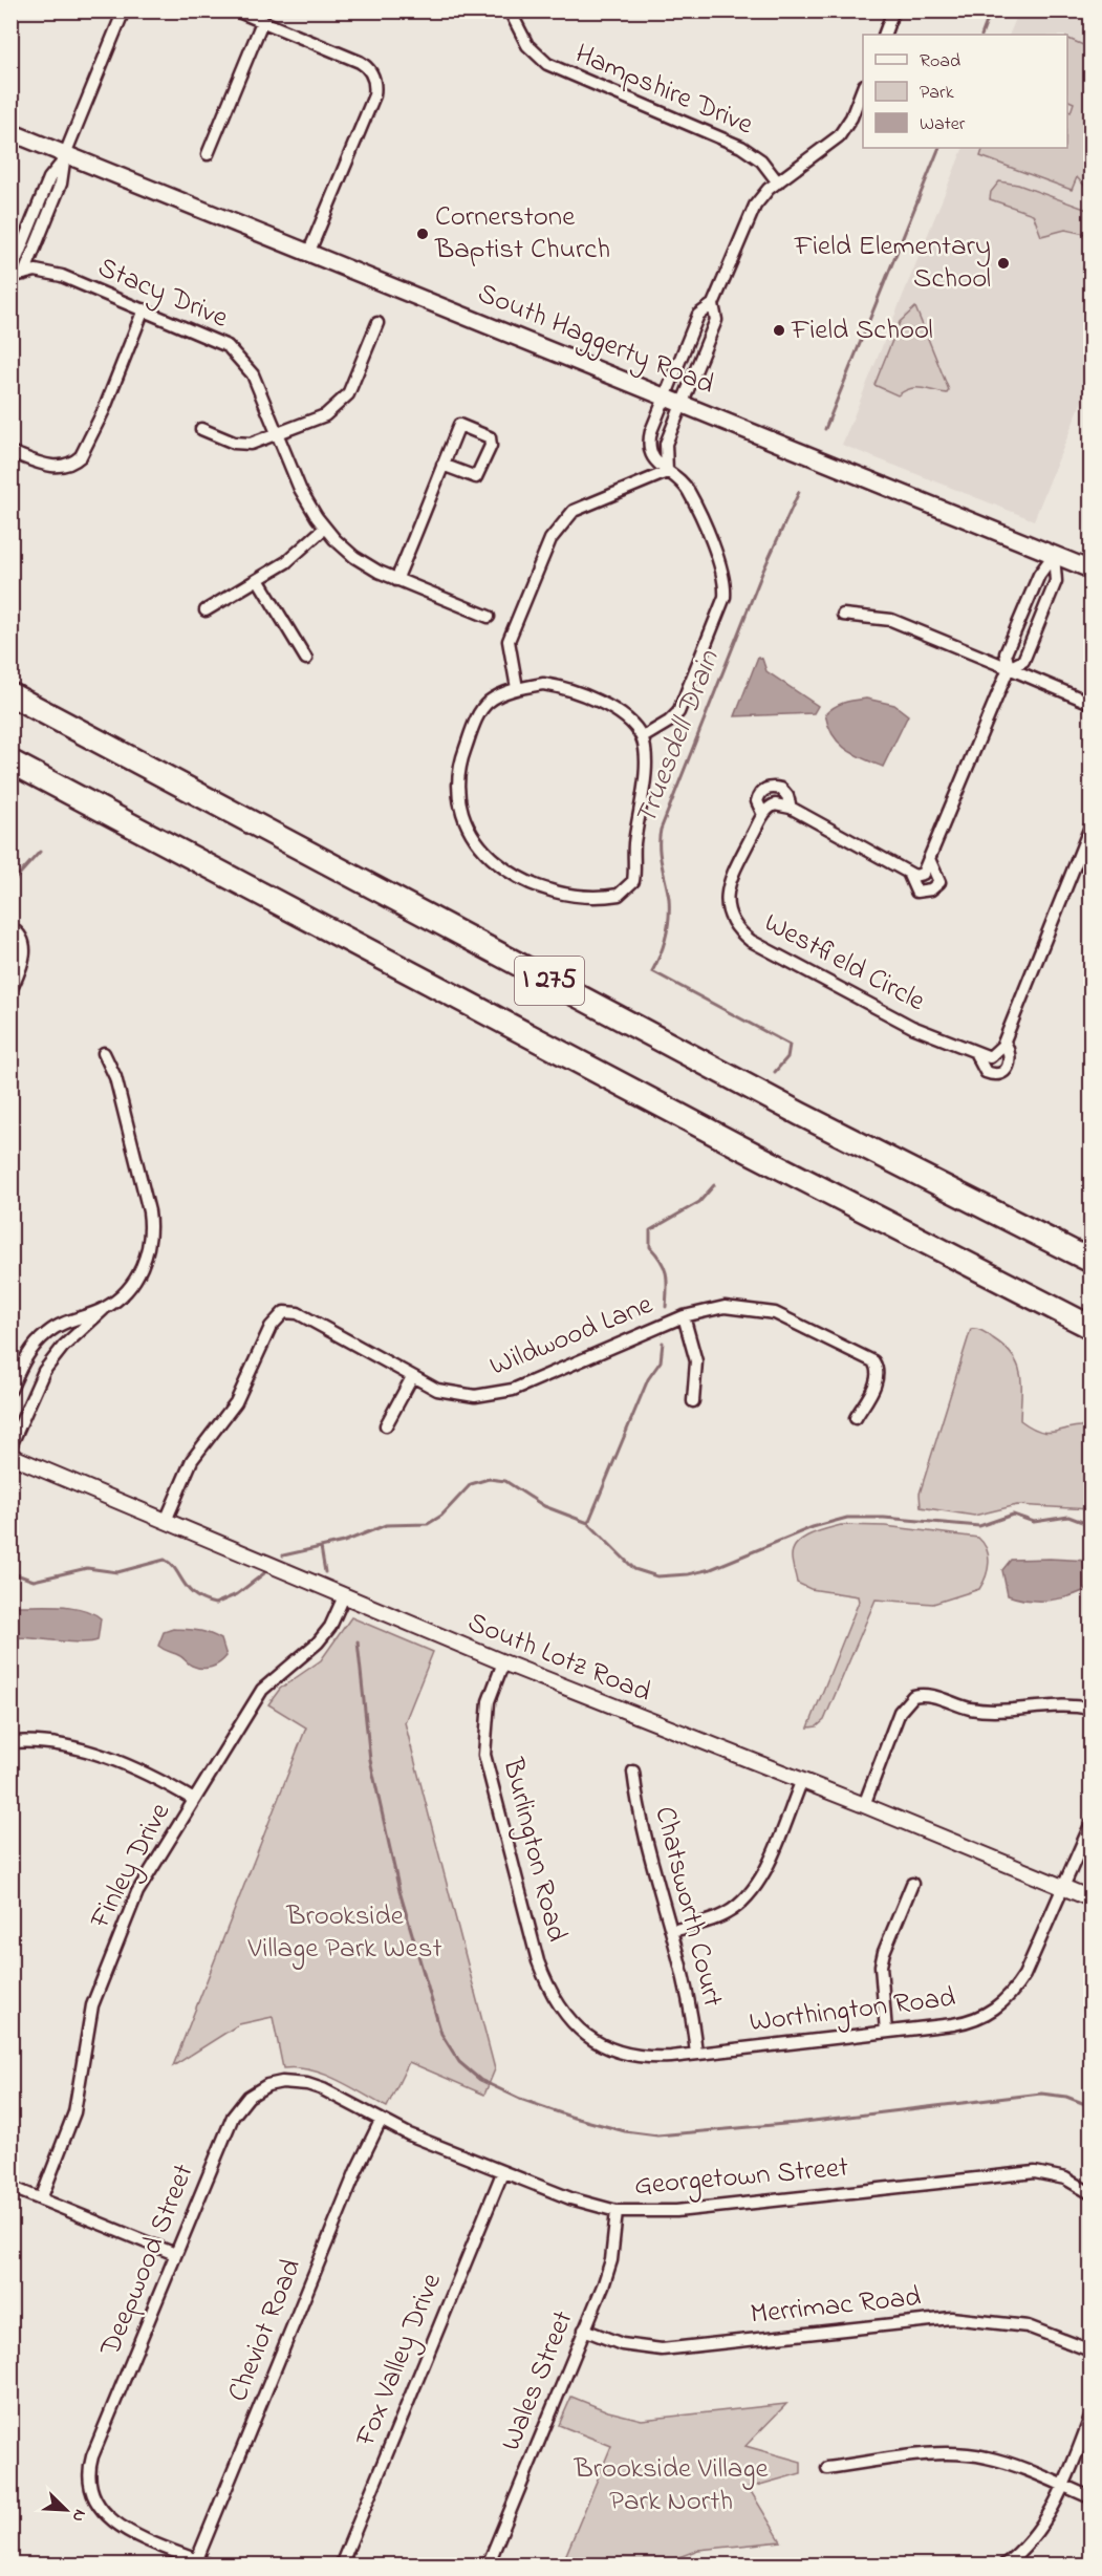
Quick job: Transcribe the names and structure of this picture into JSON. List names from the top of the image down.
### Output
{
  "streets": {
    "highway": ["I 275"],
    "main road": ["South Haggerty Road"],
    "street": [
      "Hampshire Drive",
      "Stacy Drive",
      "Westfield Circle",
      "Wildwood Lane",
      "South Lotz Road",
      "Burlington Road",
      "Finley Drive",
      "Chatsworth Court",
      "Worthington Road",
      "Georgetown Street",
      "Deepwood Street",
      "Merrimac Road",
      "Cheviot Road",
      "Fox Valley Drive",
      "Wales Street"
    ]
  },
  "crossings": [
    ["South Haggerty Road", "Westfield Circle"],
    ["Wildwood Lane", "South Lotz Road"],
    ["South Lotz Road", "Burlington Road"],
    ["South Lotz Road", "Finley Drive"],
    ["South Lotz Road", "Worthington Road"],
    ["Burlington Road", "Worthington Road"],
    ["Chatsworth Court", "Worthington Road"],
    ["Georgetown Street", "Deepwood Street"],
    ["Georgetown Street", "Cheviot Road"],
    ["Georgetown Street", "Fox Valley Drive"],
    ["Georgetown Street", "Wales Street"],
    ["Deepwood Street", "Cheviot Road"],
    ["Merrimac Road", "Wales Street"]
  ],
  "water": ["Truesdell Drain"],
  "parks": ["Brookside Village Park West", "Brookside Village Park North"],
  "places": ["Cornerstone Baptist Church", "Field Elementary School", "Field School"],
  "legend": ["Road", "Park", "Water"],
  "north": "bottom right"
}
